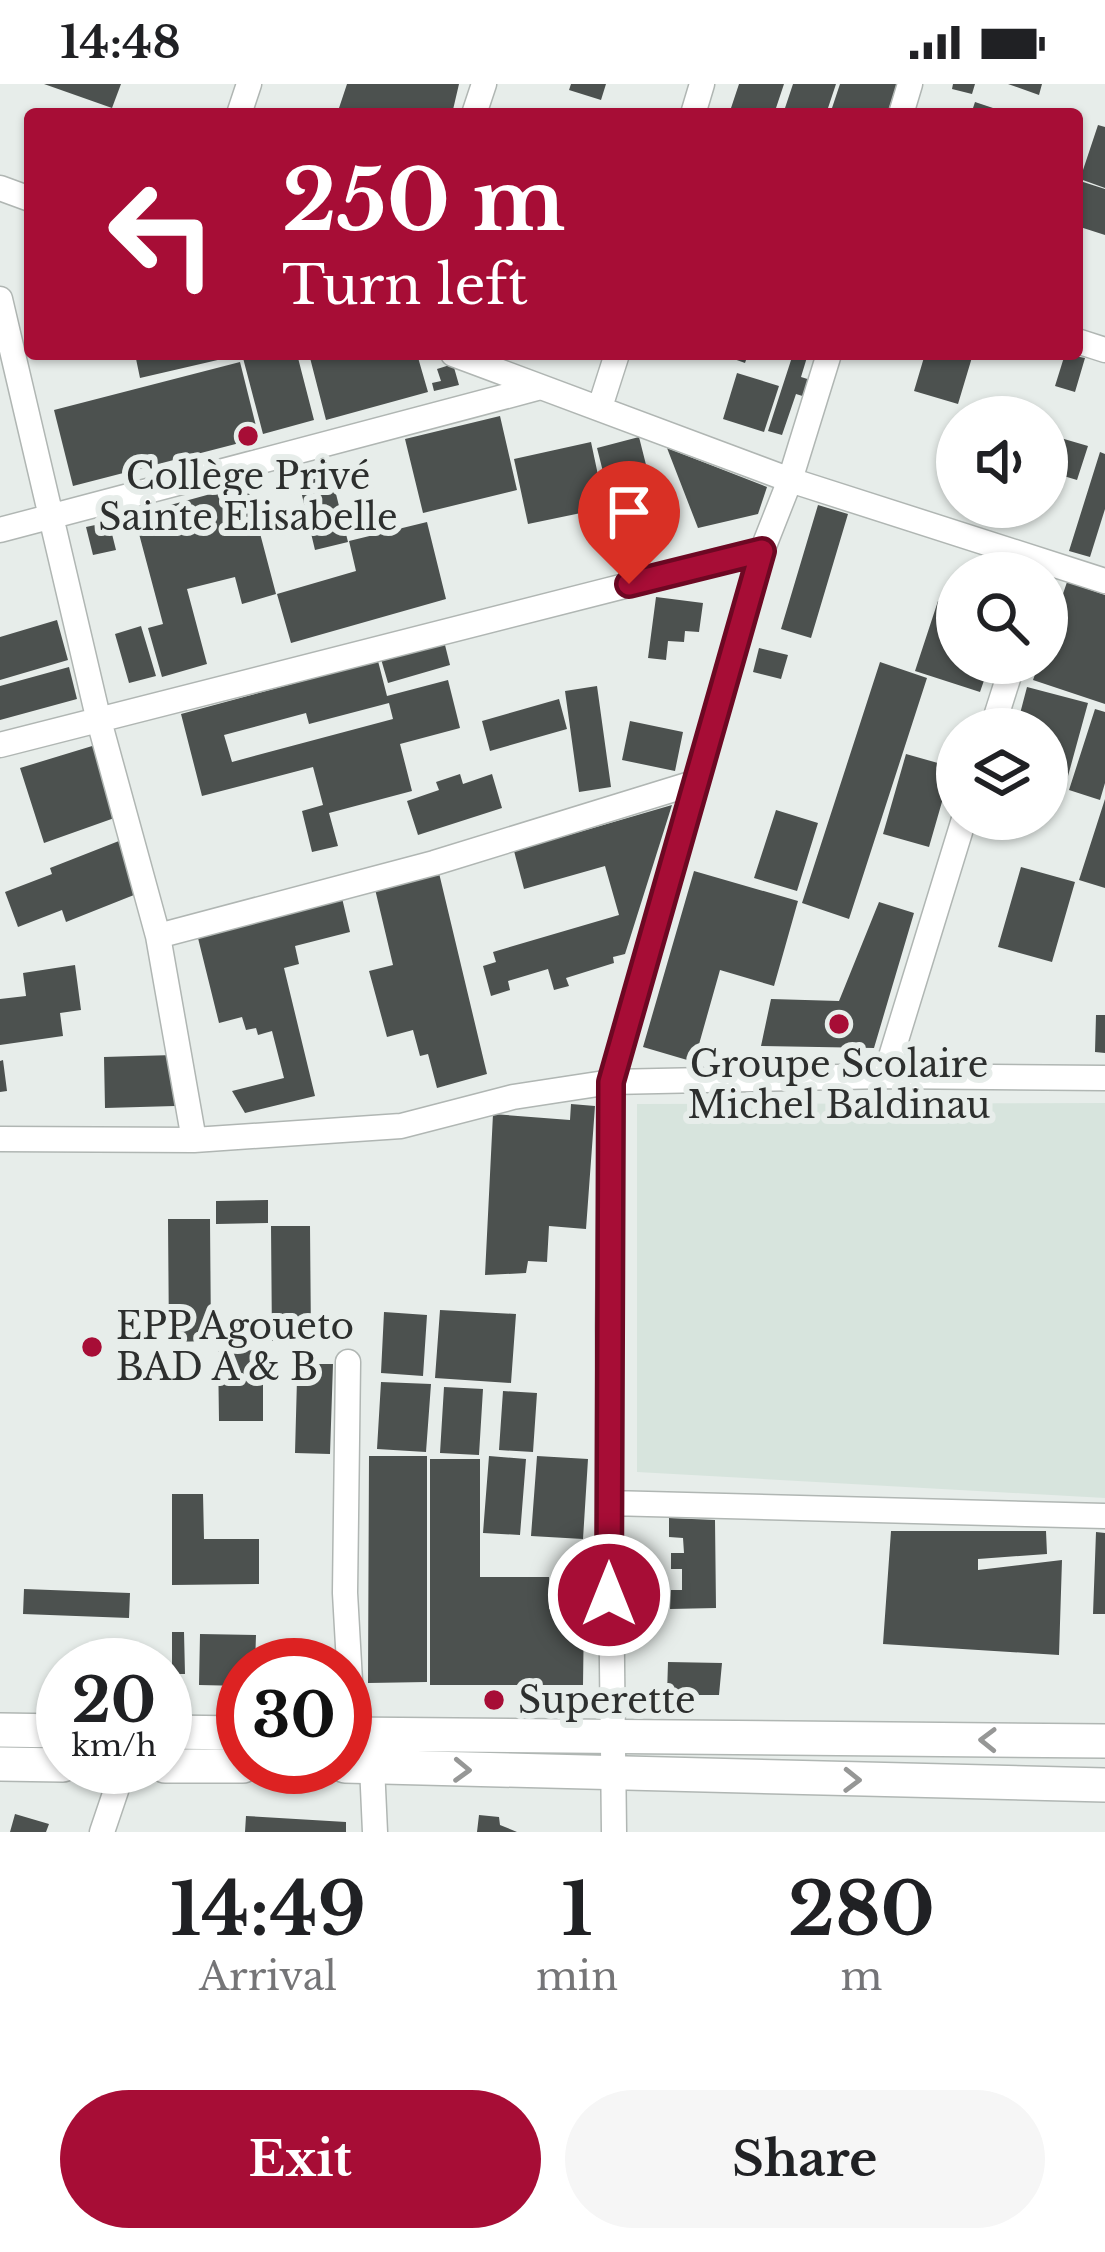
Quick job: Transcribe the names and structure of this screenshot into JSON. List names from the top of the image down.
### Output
{
  "places": [
    "Collège Privé Sainte Elisabelle",
    "Groupe Scolaire Michel Baldinau",
    "EPP Agoueto BAD A & B",
    "Superette"
  ],
  "page": {
    "status": "14:48",
    "turn": ["250 m", "Turn left"],
    "speed": "20 km/h",
    "limit": "30",
    "eta": [
      "14:49",
      "Arrival",
      "1",
      "min",
      "280",
      "m"
    ],
    "buttons": ["Exit", "Share"]
  }
}
